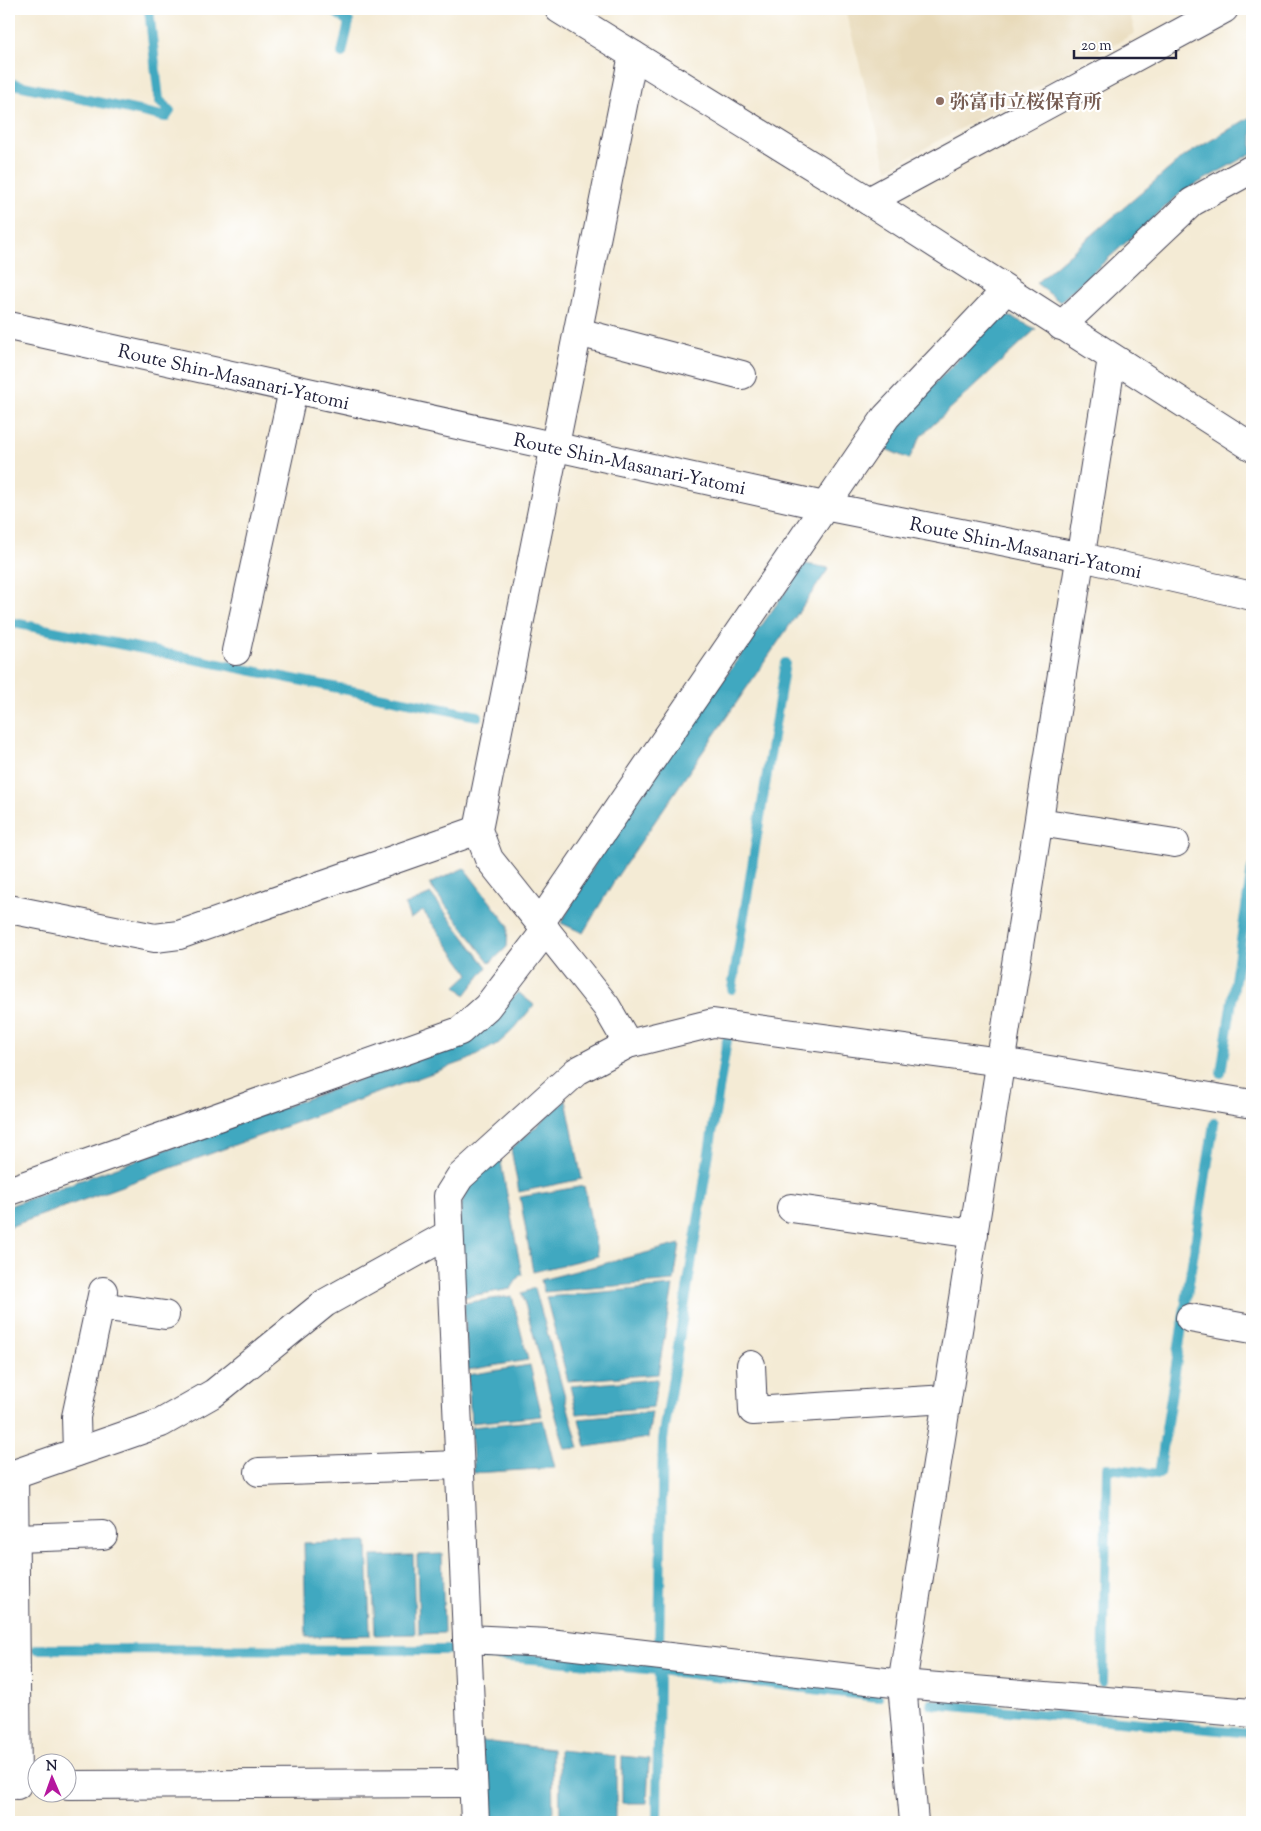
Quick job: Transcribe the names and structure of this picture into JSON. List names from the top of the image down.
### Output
{
  "streets": {
    "street": ["Route Shin-Masanari-Yatomi"]
  },
  "places": ["弥富市立桜保育所"],
  "scale_bar": "20 m",
  "north": "top"
}
